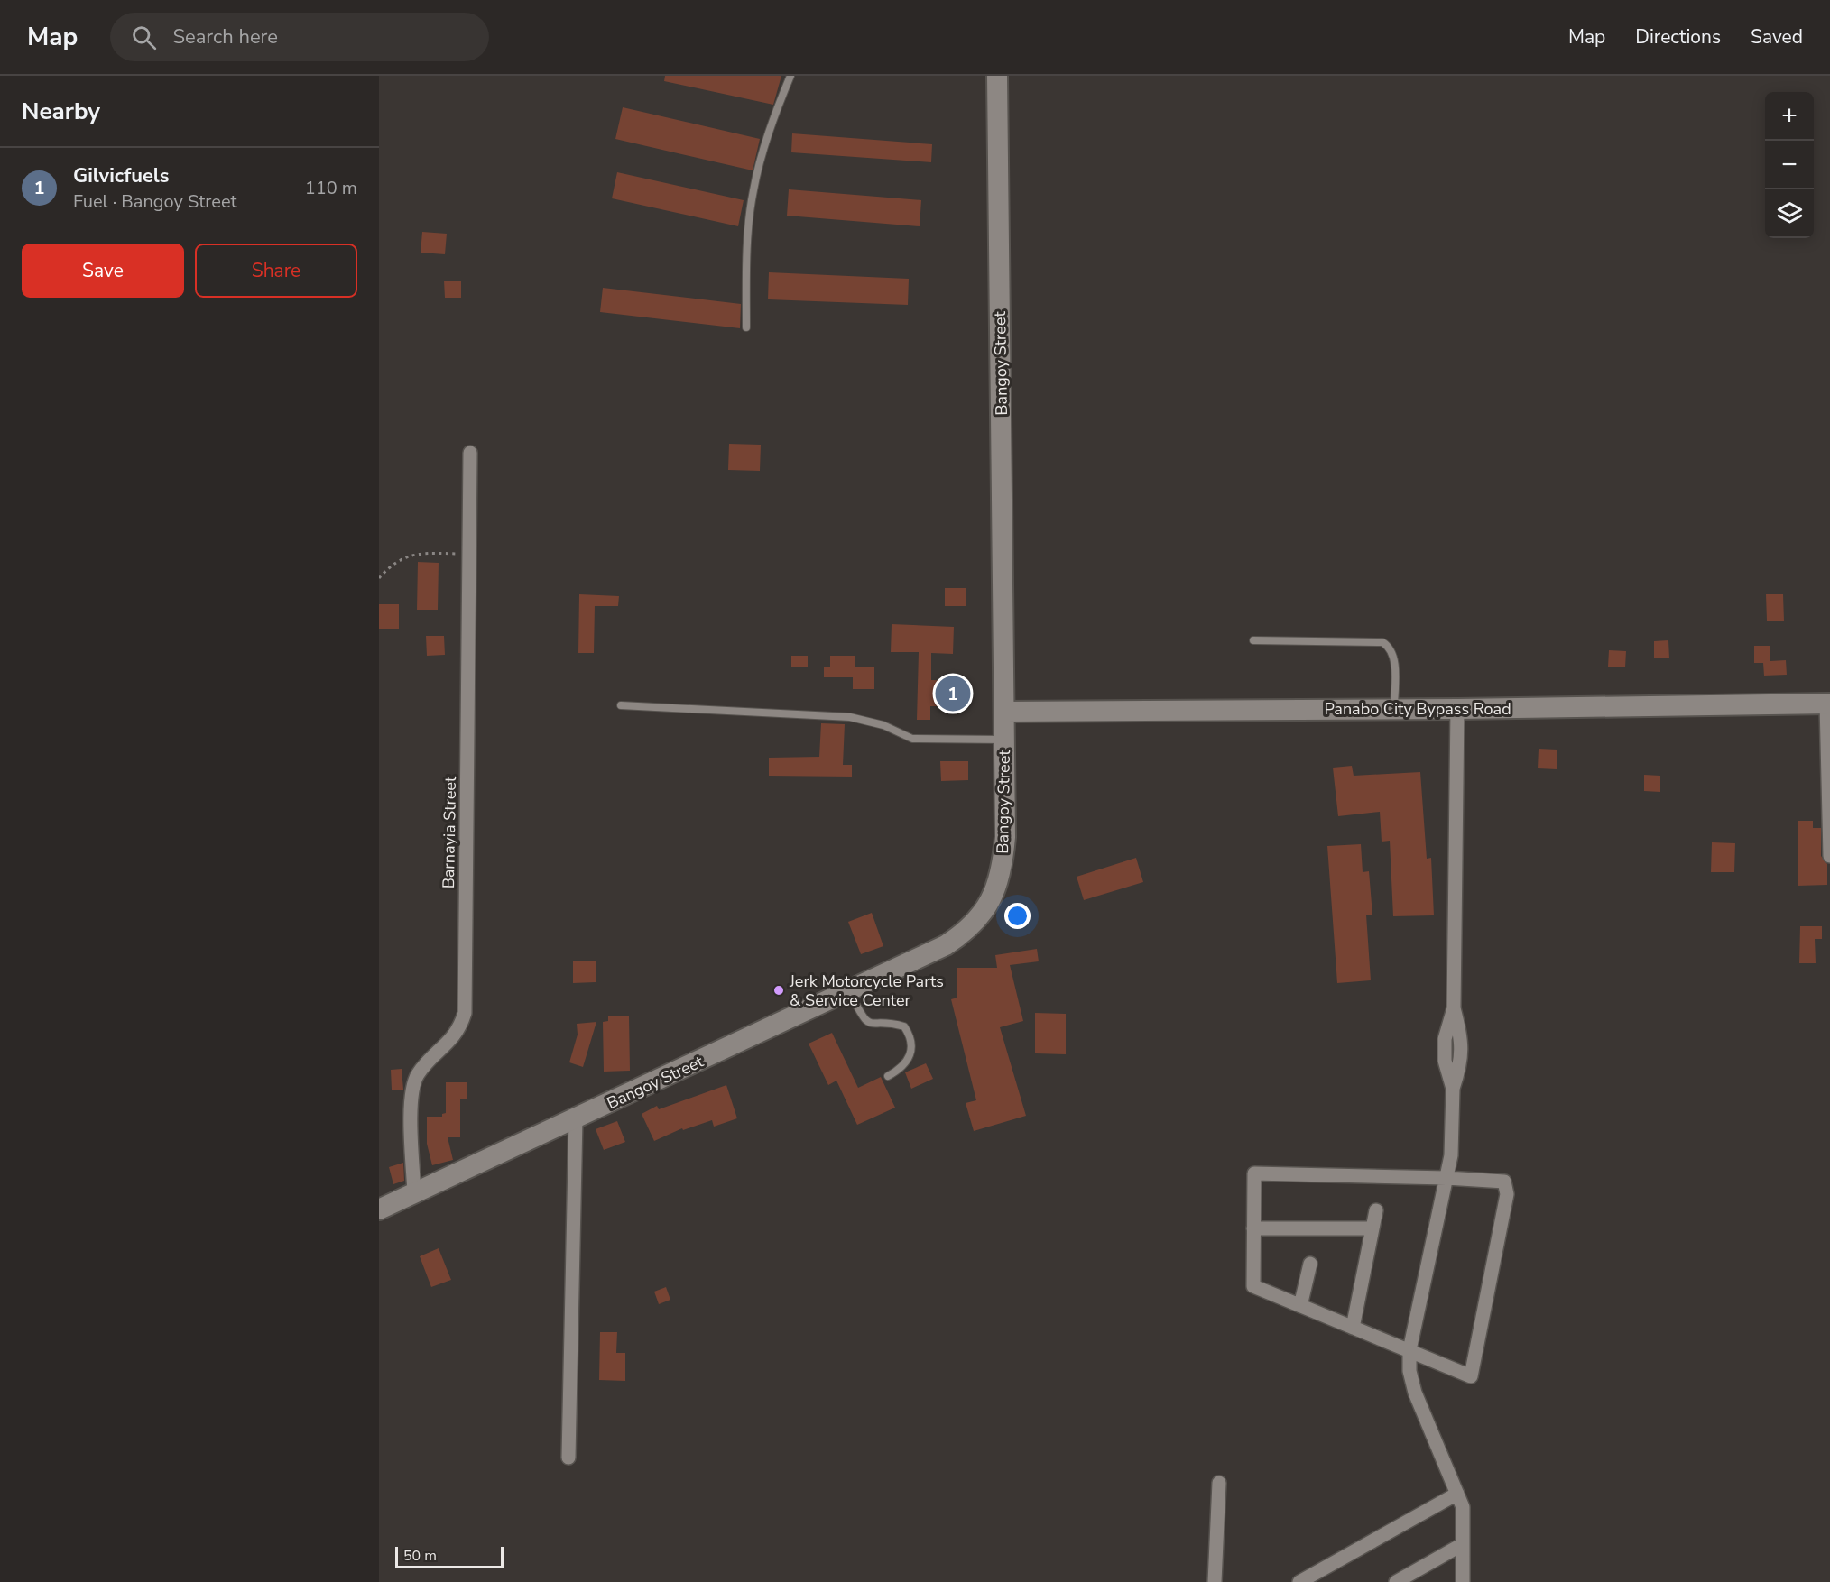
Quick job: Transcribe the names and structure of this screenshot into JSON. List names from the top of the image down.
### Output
{
  "streets": {
    "main road": ["Bangoy Street", "Panabo City Bypass Road"],
    "street": ["Barnayia Street"]
  },
  "crossings": [
    ["Bangoy Street", "Panabo City Bypass Road"],
    ["Bangoy Street", "Barnayia Street"]
  ],
  "places": ["Jerk Motorcycle Parts & Service Center"],
  "scale_bar": "50 m",
  "page": {
    "header": "Map",
    "search": "Search here",
    "nav": ["Map", "Directions", "Saved"],
    "heading": "Nearby",
    "map_buttons": ["+", "−"],
    "list": [
      {
        "mark": "1",
        "name": "Gilvicfuels",
        "note": "Fuel · Bangoy Street",
        "value": "110 m"
      }
    ],
    "buttons": ["Save", "Share"],
    "pins": "1",
    "scale": "50 m"
  }
}
